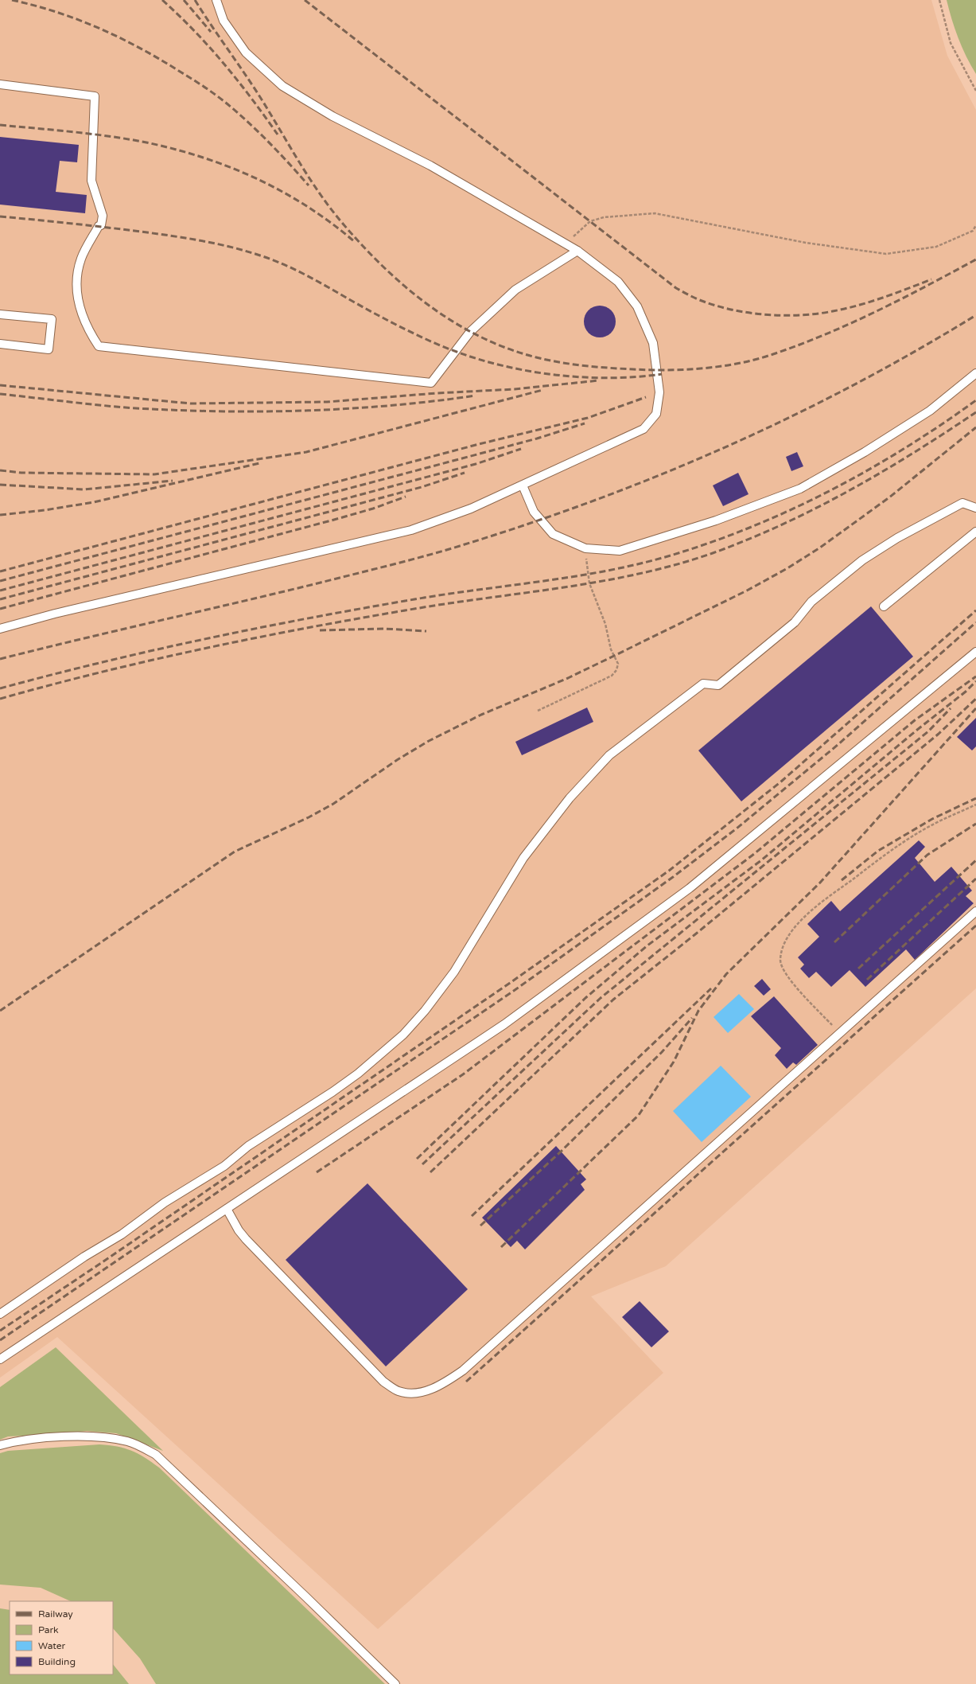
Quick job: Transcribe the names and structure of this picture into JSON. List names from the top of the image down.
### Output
{
  "legend": [
    "Railway",
    "Park",
    "Water",
    "Building"
  ]
}
